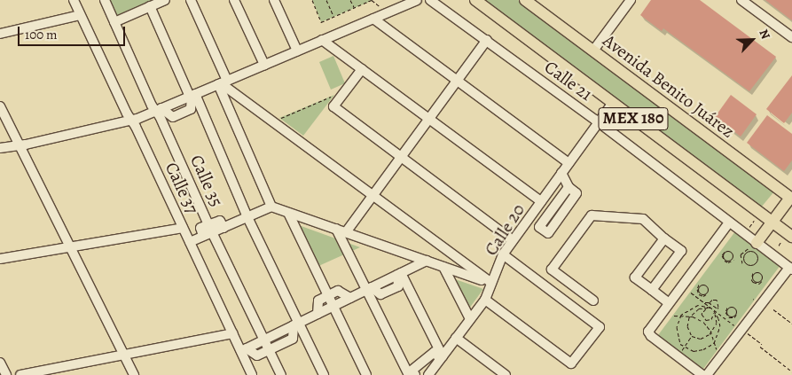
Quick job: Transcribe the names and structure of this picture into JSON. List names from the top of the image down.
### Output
{
  "streets": {
    "main road": ["Avenida Benito Juárez", "MEX 180"],
    "street": [
      "Calle 21",
      "Calle 35",
      "Calle 37",
      "Calle 20"
    ]
  },
  "crossings": [
    ["Calle 21", "Calle 20"],
    ["MEX 180", "Calle 20"]
  ],
  "scale_bar": "100 m",
  "north": "top right"
}
